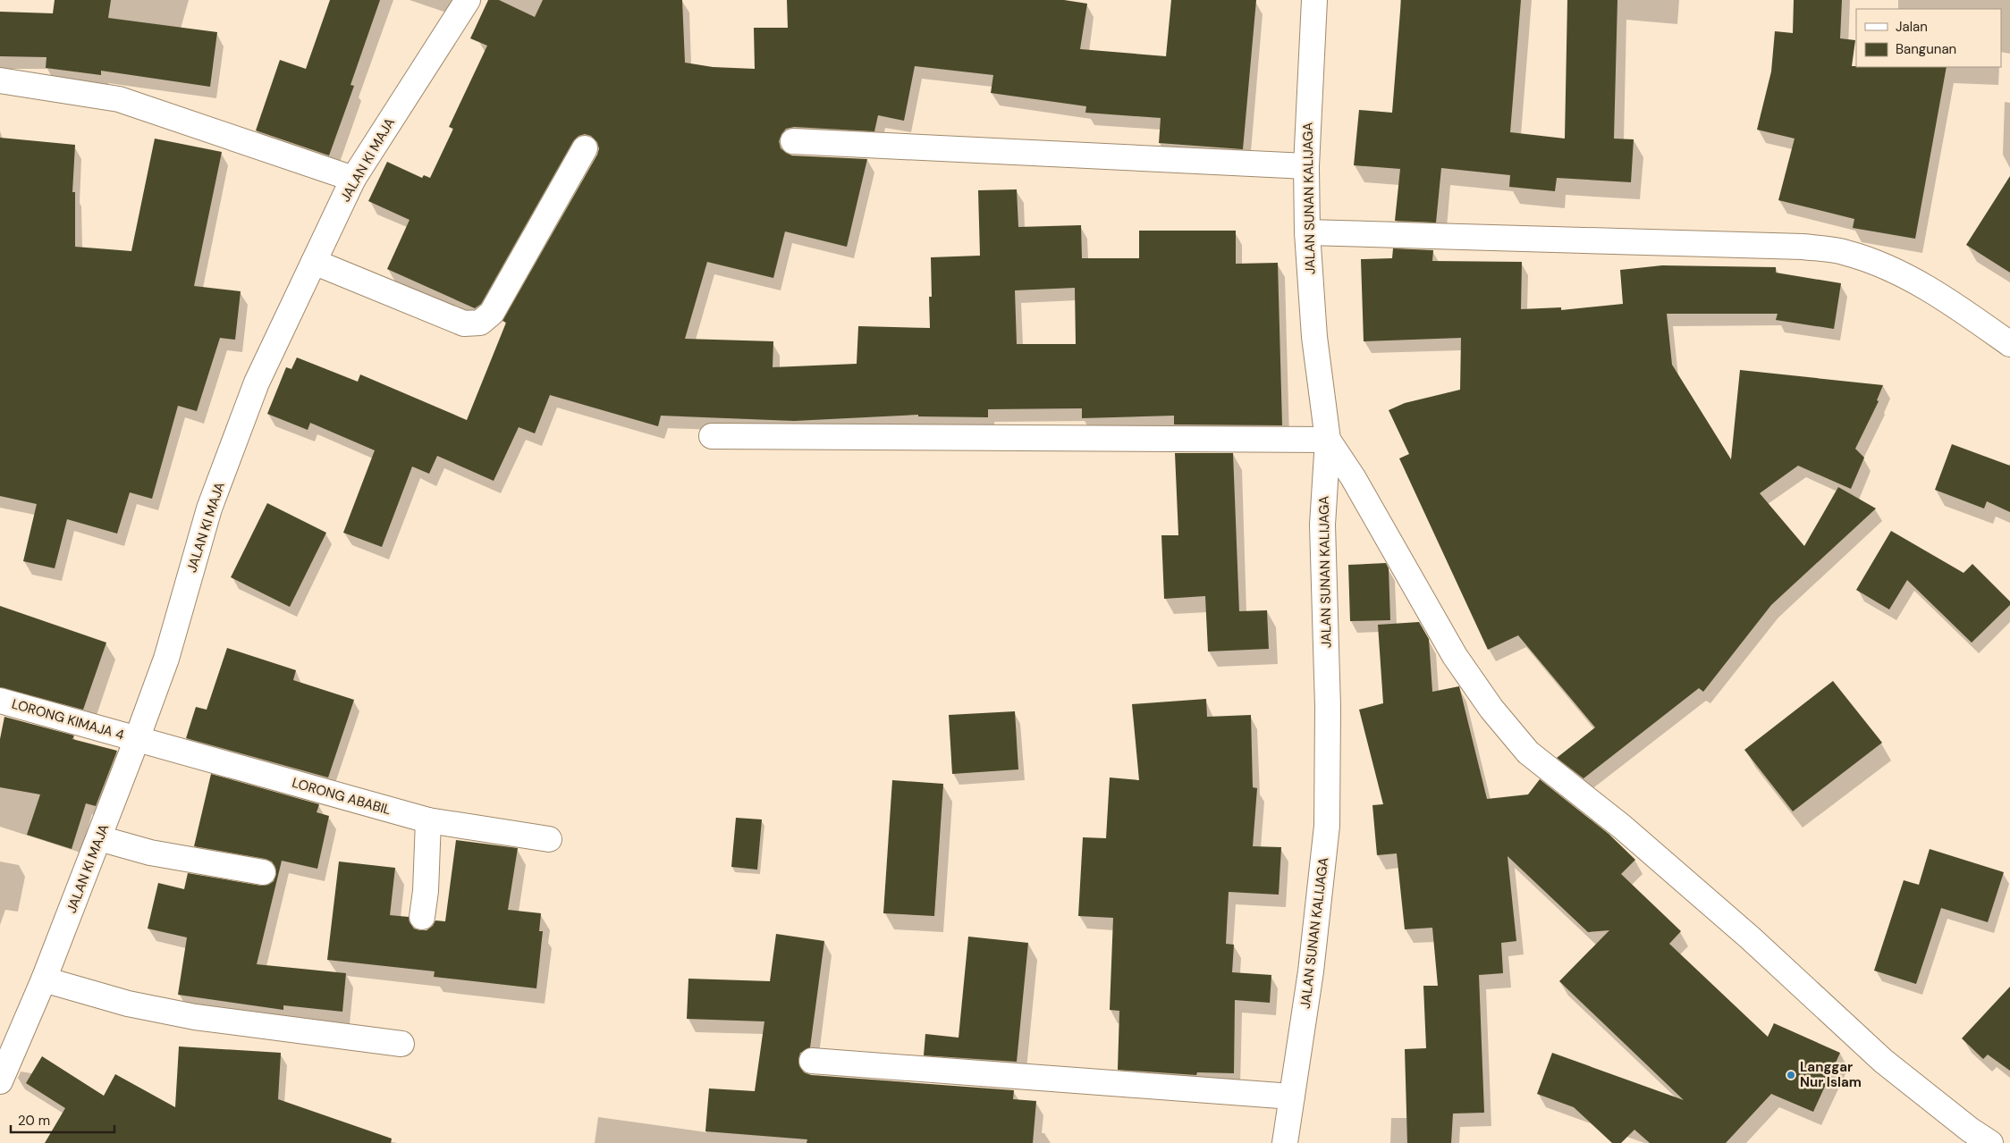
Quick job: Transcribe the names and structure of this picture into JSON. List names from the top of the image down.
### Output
{
  "streets": {
    "street": [
      "JALAN KI MAJA",
      "JALAN SUNAN KALIJAGA",
      "LORONG KIMAJA 4",
      "LORONG ABABIL"
    ]
  },
  "crossings": [
    ["JALAN KI MAJA", "LORONG KIMAJA 4"],
    ["JALAN KI MAJA", "LORONG ABABIL"],
    ["LORONG KIMAJA 4", "LORONG ABABIL"]
  ],
  "places": ["Langgar Nur Islam"],
  "legend": ["Jalan", "Bangunan"],
  "scale_bar": "20 m"
}
